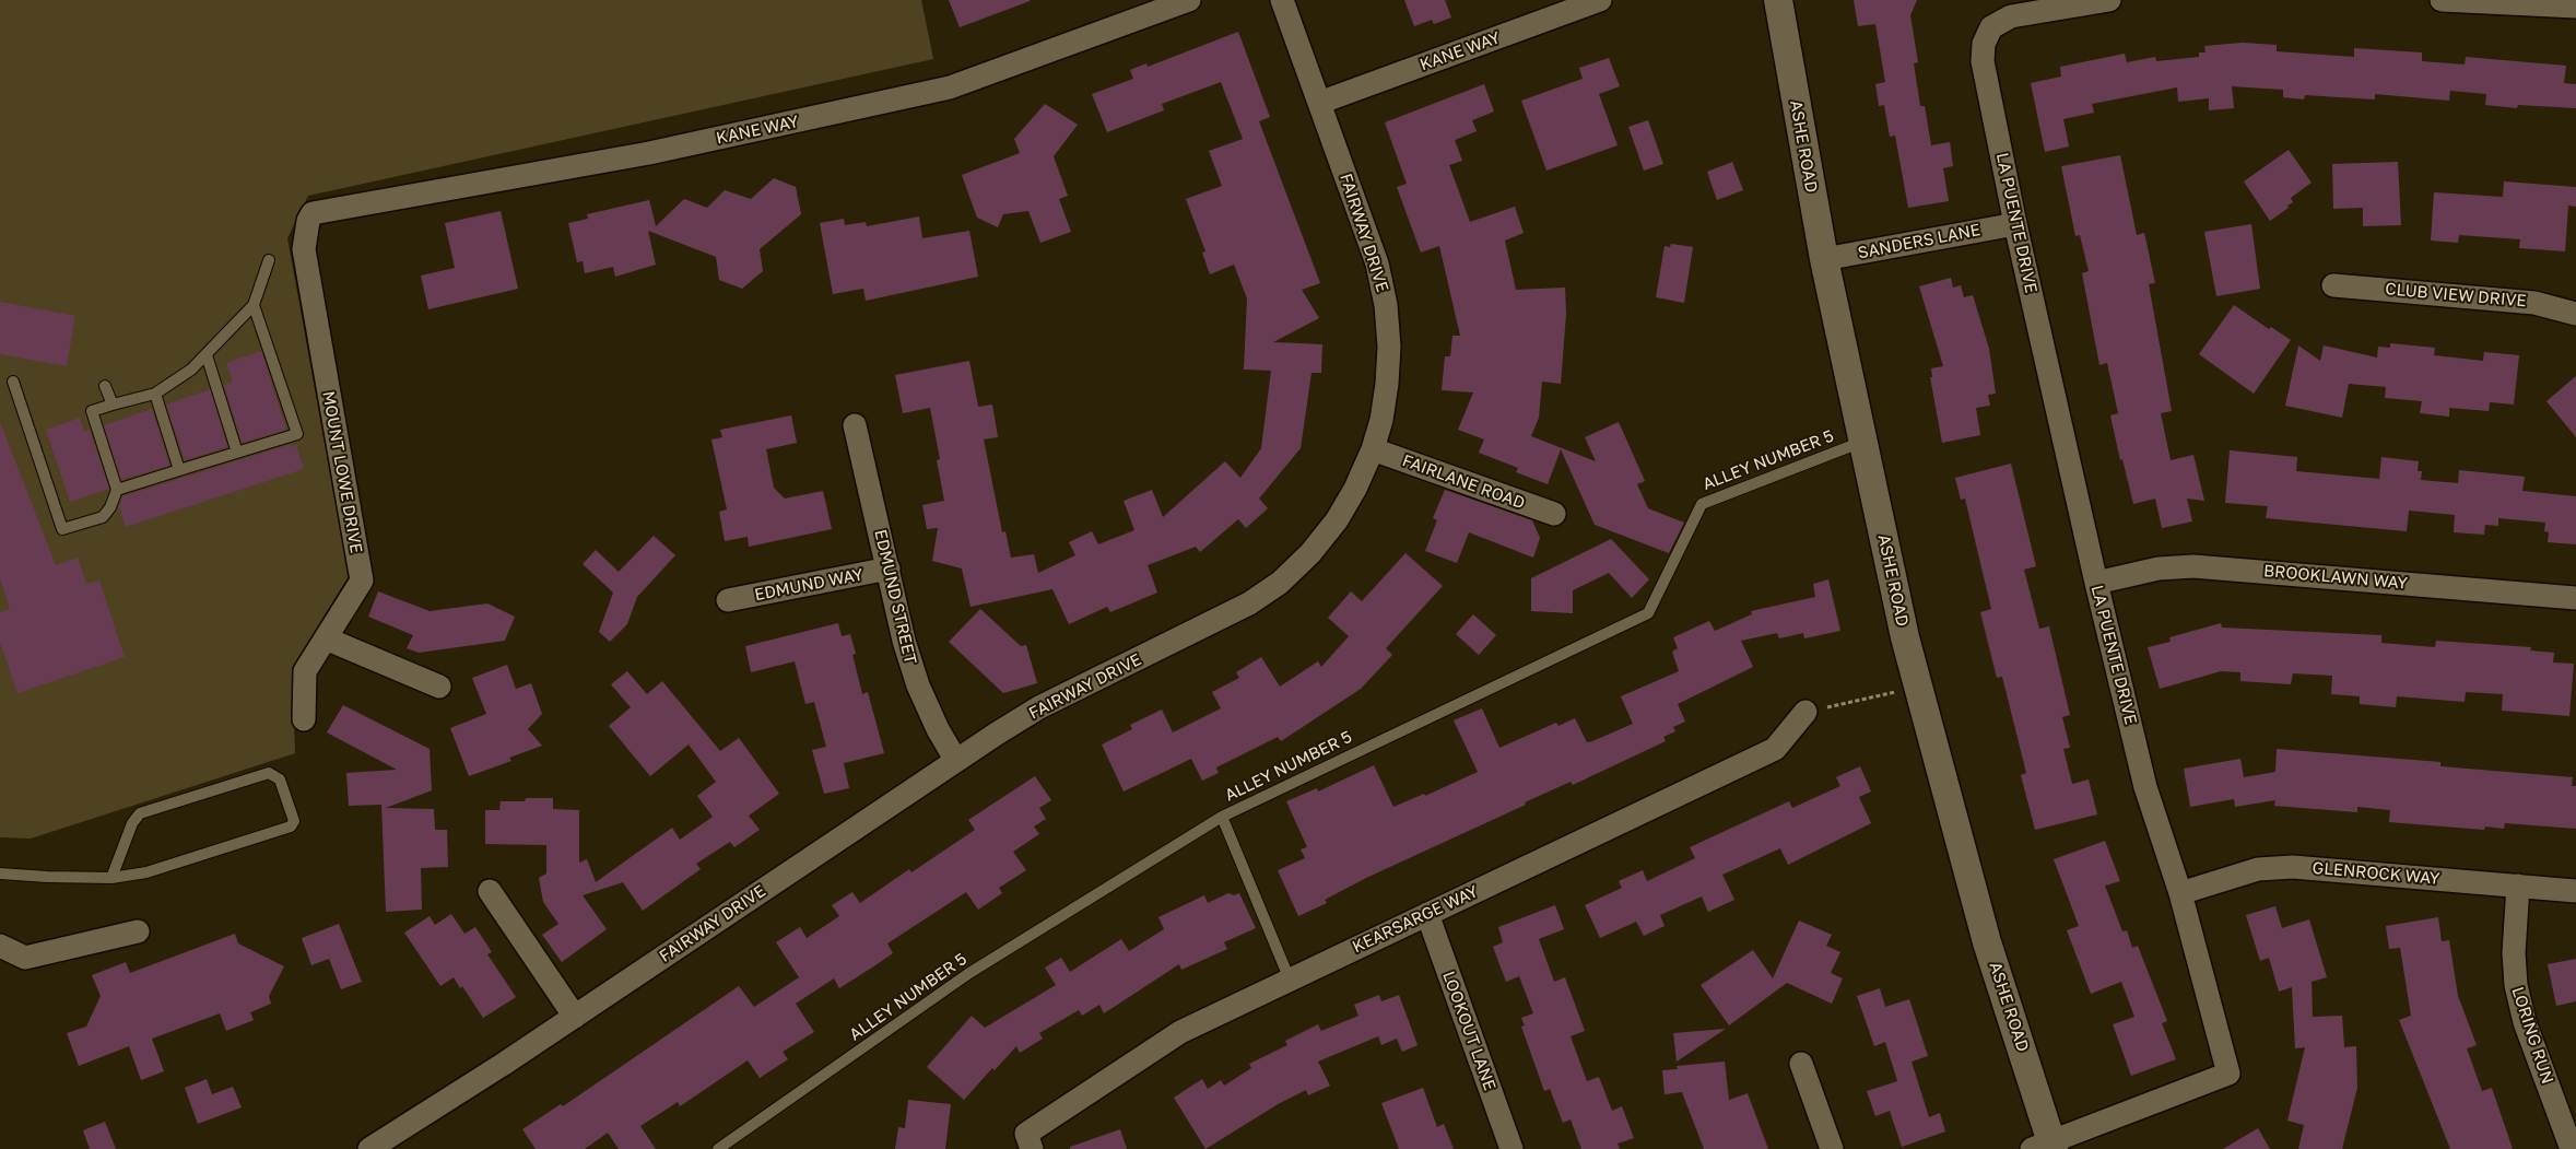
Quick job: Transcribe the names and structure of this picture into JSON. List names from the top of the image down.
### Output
{
  "streets": {
    "street": [
      "KANE WAY",
      "ASHE ROAD",
      "LA PUENTE DRIVE",
      "FAIRWAY DRIVE",
      "SANDERS LANE",
      "CLUB VIEW DRIVE",
      "MOUNT LOWE DRIVE",
      "FAIRLANE ROAD",
      "BROOKLAWN WAY",
      "EDMUND WAY",
      "EDMUND STREET",
      "GLENROCK WAY",
      "KEARSARGE WAY",
      "LOOKOUT LANE",
      "LORING RUN"
    ],
    "lane": ["ALLEY NUMBER 5"]
  },
  "crossings": [
    ["KANE WAY", "FAIRWAY DRIVE"],
    ["KANE WAY", "MOUNT LOWE DRIVE"],
    ["ASHE ROAD", "LA PUENTE DRIVE"],
    ["ASHE ROAD", "SANDERS LANE"],
    ["ASHE ROAD", "ALLEY NUMBER 5"],
    ["LA PUENTE DRIVE", "SANDERS LANE"],
    ["LA PUENTE DRIVE", "BROOKLAWN WAY"],
    ["LA PUENTE DRIVE", "GLENROCK WAY"],
    ["FAIRWAY DRIVE", "FAIRLANE ROAD"],
    ["FAIRWAY DRIVE", "EDMUND STREET"],
    ["EDMUND WAY", "EDMUND STREET"],
    ["GLENROCK WAY", "LORING RUN"],
    ["KEARSARGE WAY", "LOOKOUT LANE"]
  ]
}
